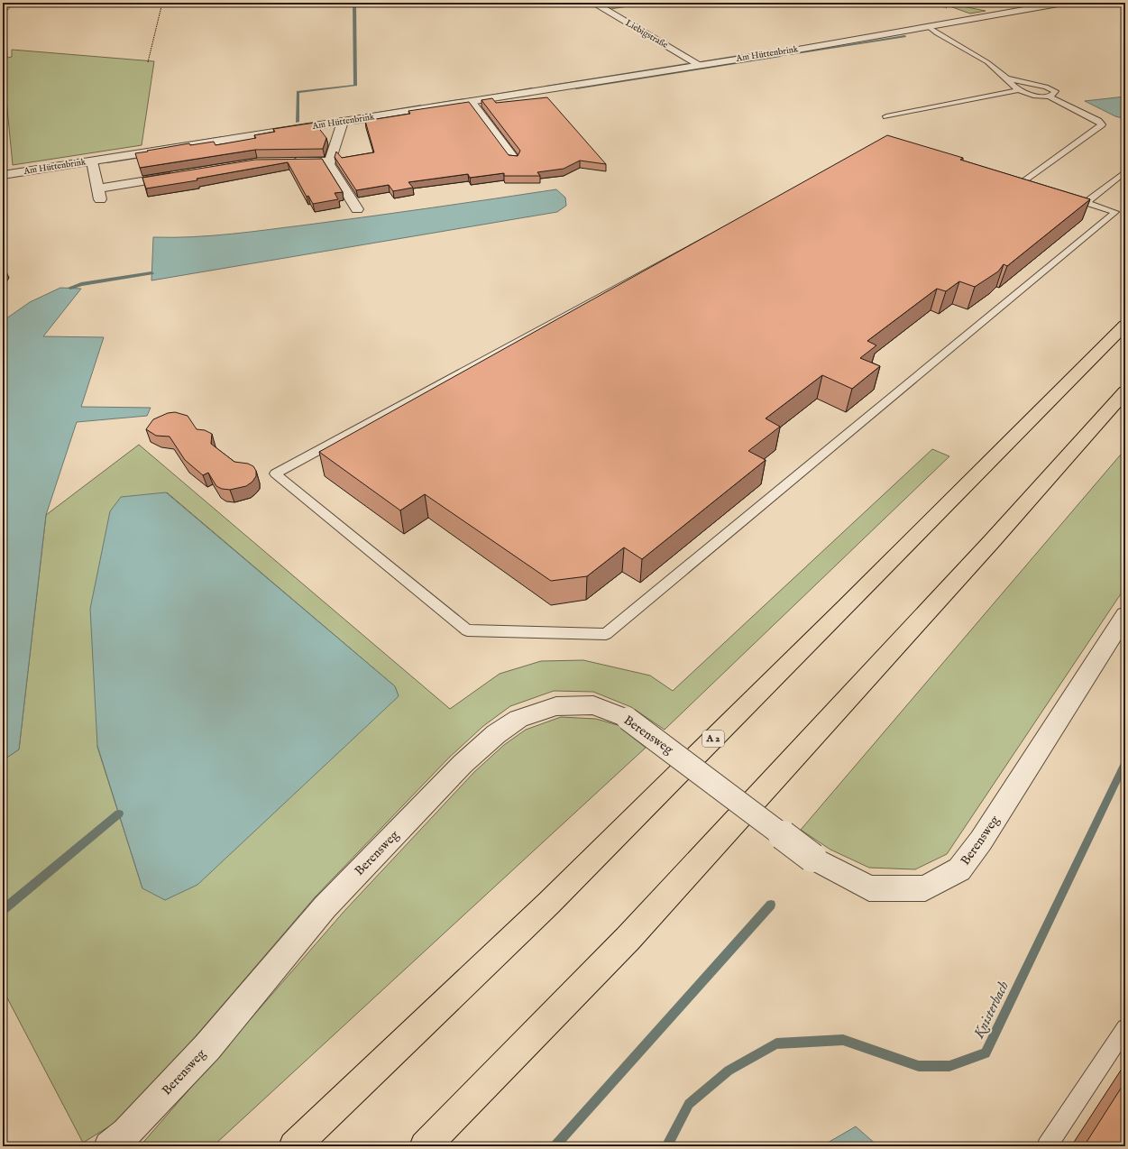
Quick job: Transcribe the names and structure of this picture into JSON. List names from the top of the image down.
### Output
{
  "streets": {
    "highway": ["A 2"],
    "street": ["Liebigstraße", "Am Hüttenbrink", "Berensweg"]
  },
  "crossings": [
    ["Liebigstraße", "Am Hüttenbrink"]
  ],
  "water": ["Knisterbach"]
}
